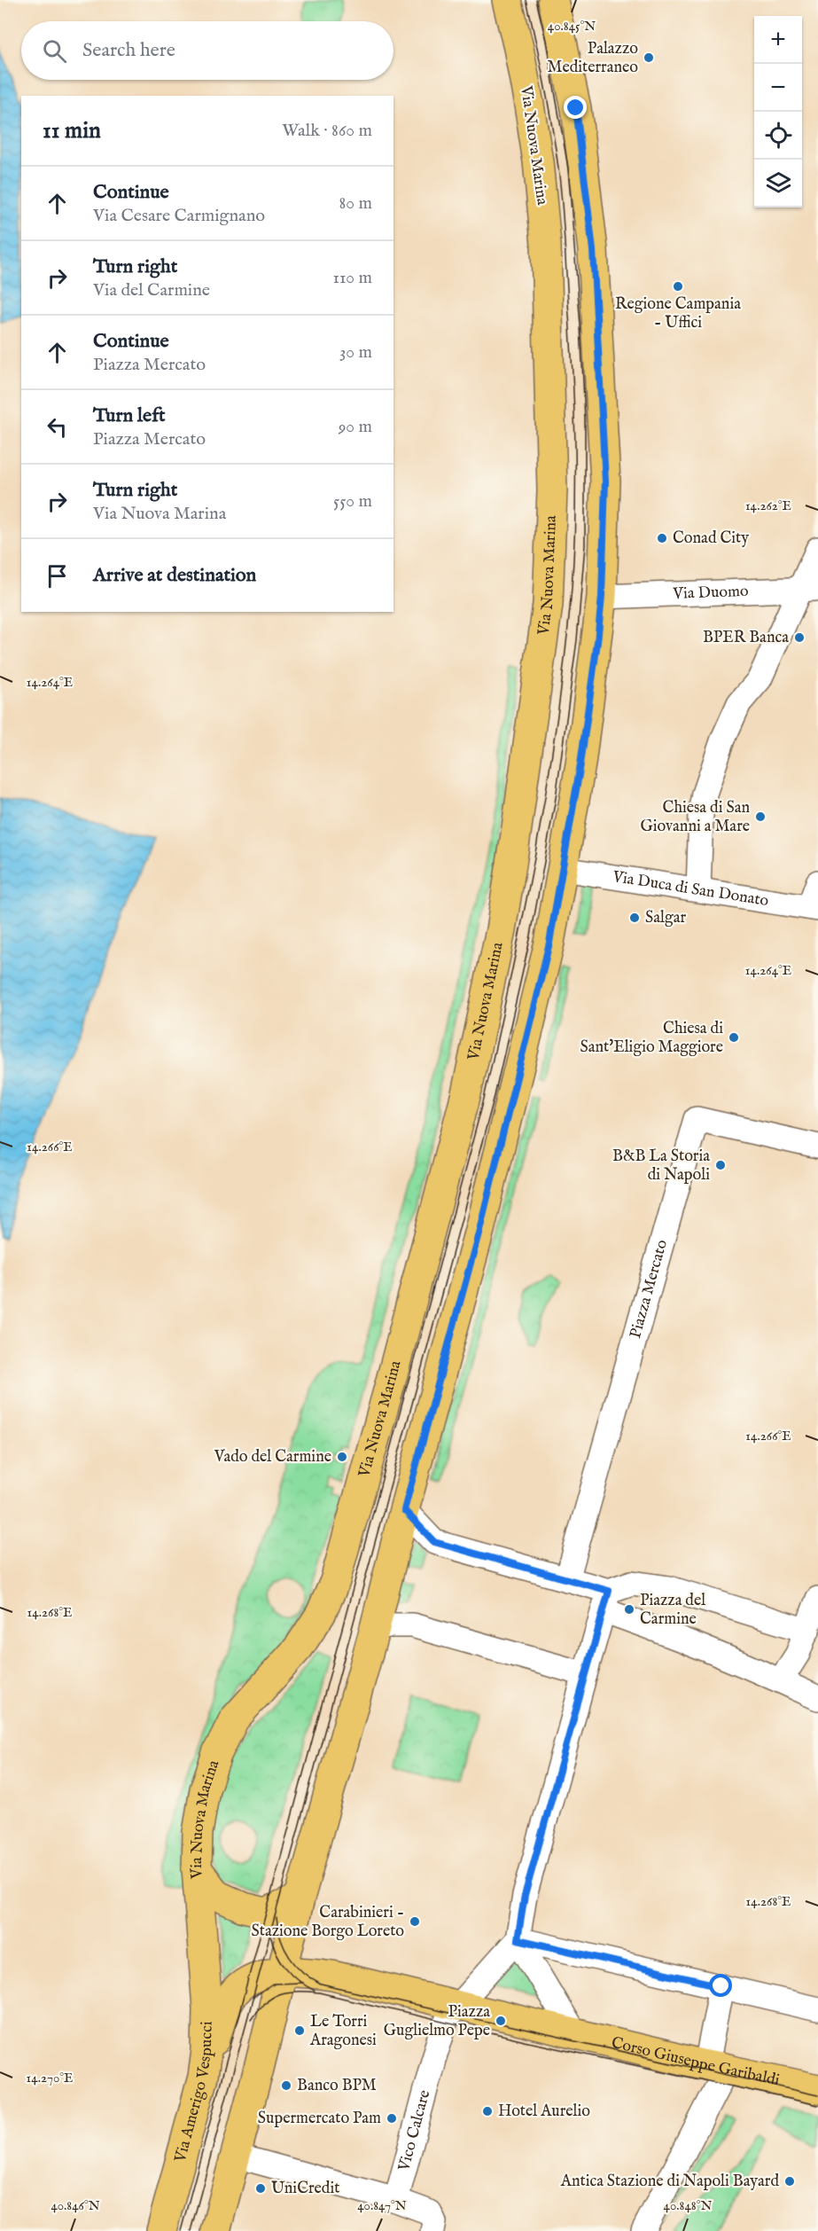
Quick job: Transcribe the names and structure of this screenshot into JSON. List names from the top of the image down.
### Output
{
  "streets": {
    "main road": ["Via Nuova Marina", "Corso Giuseppe Garibaldi", "Via Amerigo Vespucci"],
    "street": [
      "Via Duomo",
      "Via Duca di San Donato",
      "Piazza Mercato",
      "Vico Calcare"
    ]
  },
  "crossings": [
    ["Via Nuova Marina", "Via Amerigo Vespucci"]
  ],
  "places": [
    "Palazzo Mediterraneo",
    "Regione Campania - Uffici",
    "Conad City",
    "BPER Banca",
    "Chiesa di San Giovanni a Mare",
    "Salgar",
    "Chiesa di Sant'Eligio Maggiore",
    "B&B La Storia di Napoli",
    "Vado del Carmine",
    "Piazza del Carmine",
    "Carabinieri - Stazione Borgo Loreto",
    "Piazza Guglielmo Pepe",
    "Le Torri Aragonesi",
    "Banco BPM",
    "Hotel Aurelio",
    "Supermercato Pam",
    "Antica Stazione di Napoli Bayard",
    "UniCredit"
  ],
  "page": {
    "map_buttons": ["+", "−"],
    "search": "Search here",
    "heading": ["11 min", "Walk · 860 m"],
    "list": [
      ["Continue", "Via Cesare Carmignano", "80 m"],
      ["Turn right", "Via del Carmine", "110 m"],
      ["Continue", "Piazza Mercato", "30 m"],
      ["Turn left", "Piazza Mercato", "90 m"],
      ["Turn right", "Via Nuova Marina", "550 m"],
      "Arrive at destination"
    ]
  },
  "coordinates": [
    "40.845°N",
    "14.262°E",
    "14.264°E",
    "14.266°E",
    "14.268°E",
    "14.270°E",
    "40.846°N",
    "40.847°N",
    "40.848°N"
  ]
}
